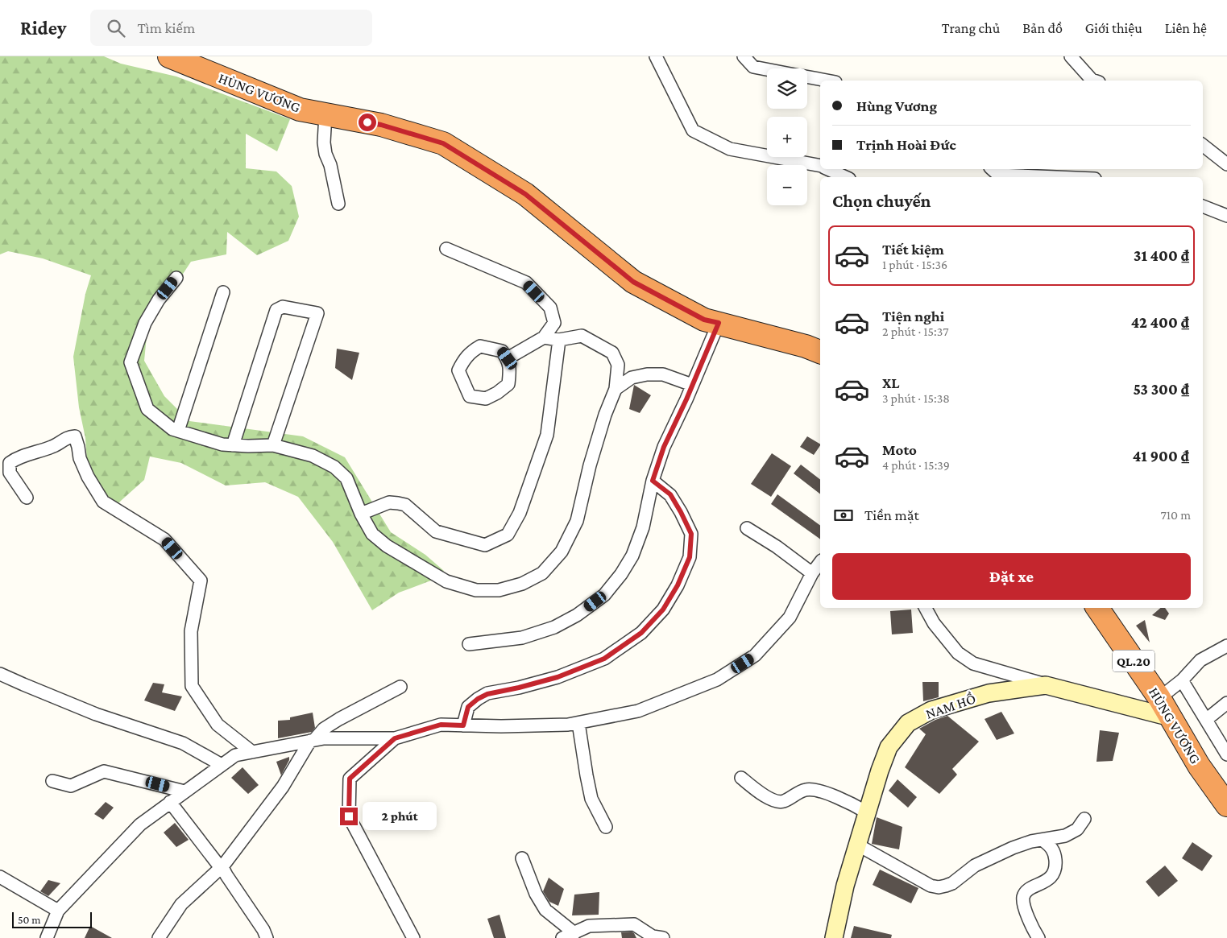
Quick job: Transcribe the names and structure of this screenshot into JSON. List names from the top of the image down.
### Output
{
  "streets": {
    "highway": ["HÙNG VƯƠNG", "QL.20"],
    "street": ["NAM HỒ"]
  },
  "crossings": [
    ["HÙNG VƯƠNG", "NAM HỒ"]
  ],
  "scale_bar": "50 m",
  "page": {
    "header": "Ridey",
    "search": "Tìm kiếm",
    "nav": [
      "Trang chủ",
      "Bản đồ",
      "Giới thiệu",
      "Liên hệ"
    ],
    "map_buttons": ["+", "−"],
    "banner": ["Hùng Vương", "Trịnh Hoài Đức"],
    "heading": "Chọn chuyến",
    "list": [
      {
        "name": "Tiết kiệm",
        "note": "1 phút · 15:36",
        "value": "31 400 ₫"
      },
      {
        "name": "Tiện nghi",
        "note": "2 phút · 15:37",
        "value": "42 400 ₫"
      },
      {
        "name": "XL",
        "note": "3 phút · 15:38",
        "value": "53 300 ₫"
      },
      {
        "name": "Moto",
        "note": "4 phút · 15:39",
        "value": "41 900 ₫"
      }
    ],
    "pay": ["Tiền mặt", "710 m"],
    "buttons": "Đặt xe",
    "bubble": "2 phút",
    "scale": "50 m"
  }
}
